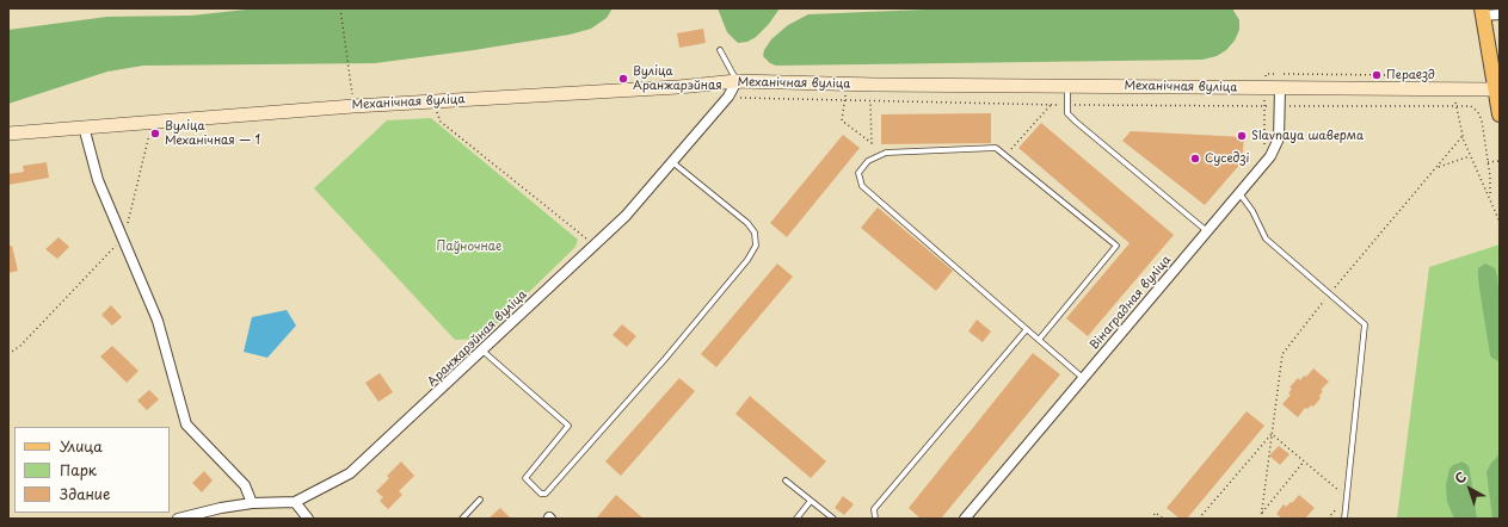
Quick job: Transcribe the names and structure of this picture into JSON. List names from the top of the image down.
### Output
{
  "streets": {
    "street": ["Механічная вуліца", "Вінаградная вуліца", "Аранжарэйная вуліца"]
  },
  "crossings": [
    ["Механічная вуліца", "Вінаградная вуліца"],
    ["Механічная вуліца", "Аранжарэйная вуліца"]
  ],
  "parks": ["Паўночнае"],
  "places": [
    "Пераезд",
    "Вуліца Аранжарэйная",
    "Вуліца Механічная — 1",
    "Slavnaya шаверма",
    "Суседзі"
  ],
  "legend": ["Улица", "Парк", "Здание"],
  "north": "top left"
}
